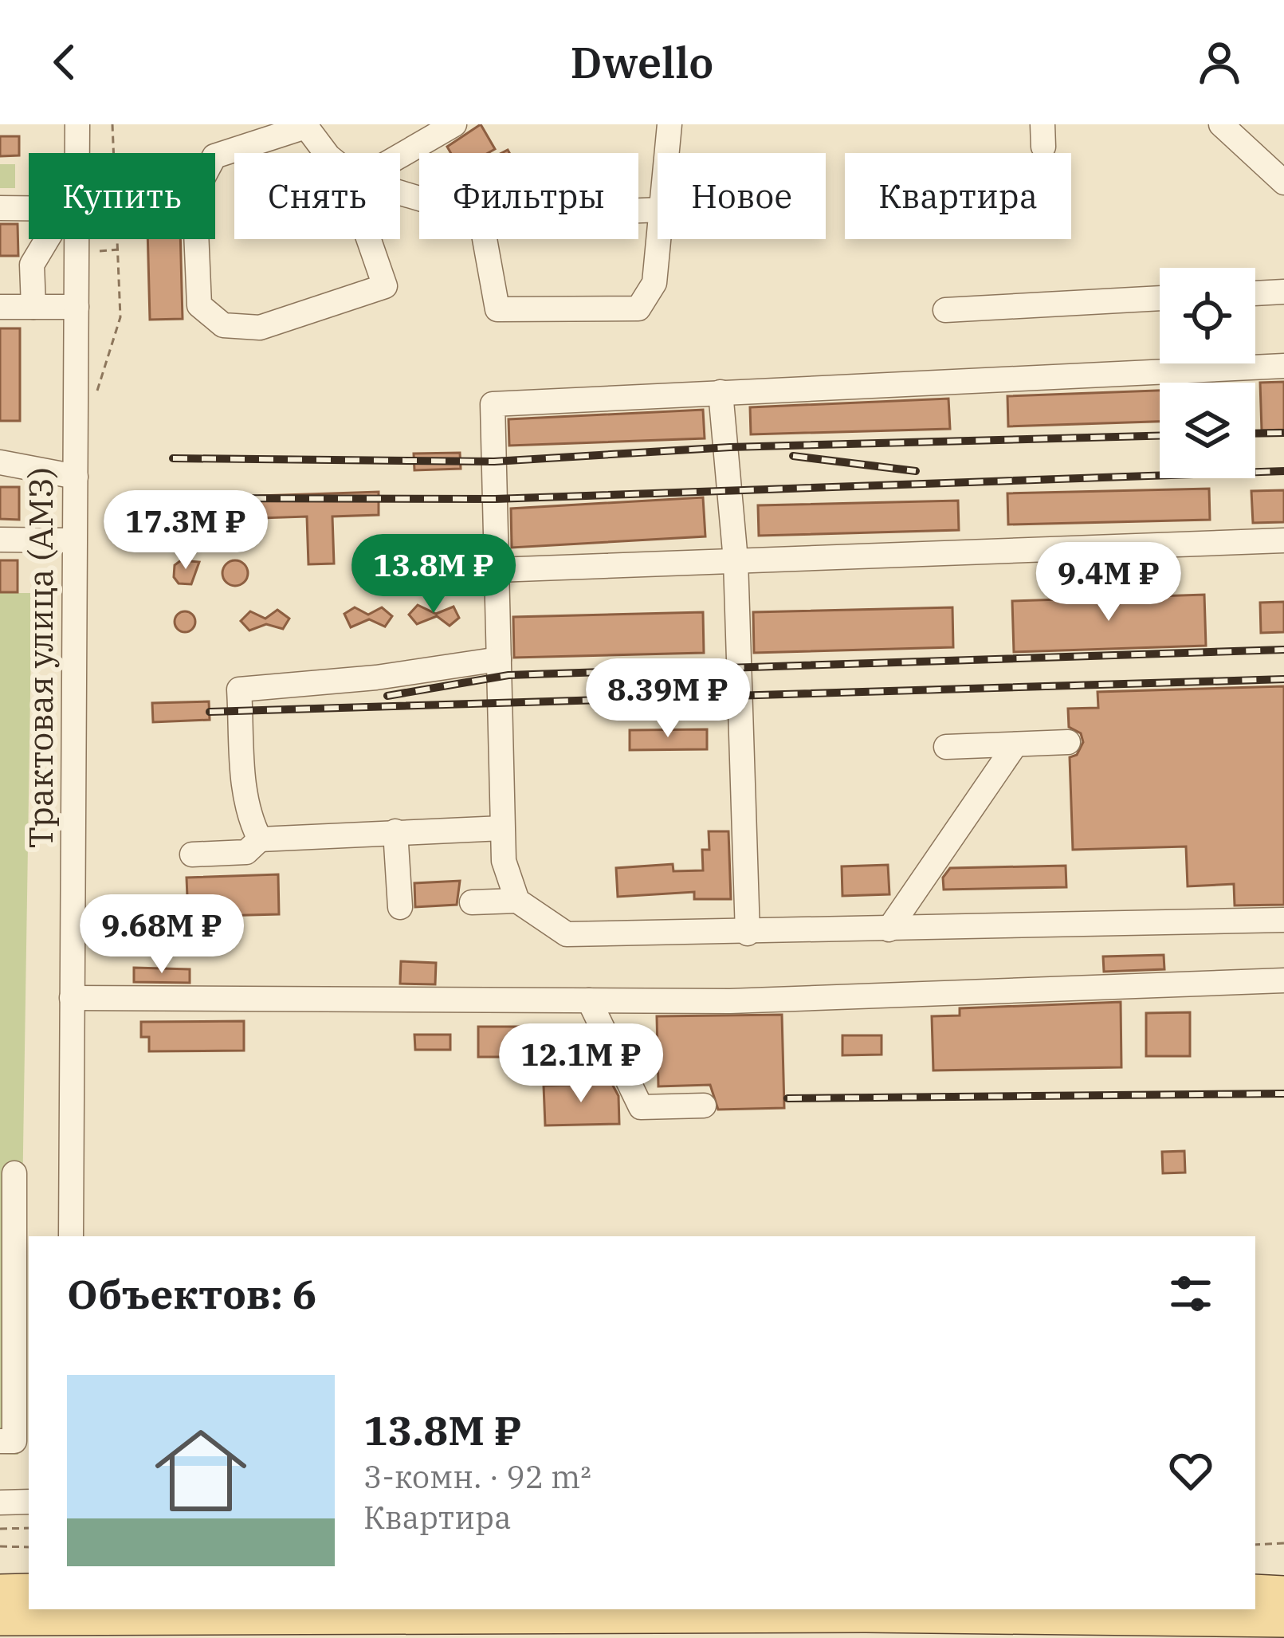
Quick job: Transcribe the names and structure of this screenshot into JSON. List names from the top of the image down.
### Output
{
  "streets": {
    "street": ["Трактовая улица (АМЗ)"]
  },
  "page": {
    "header": "Dwello",
    "chip": [
      "Купить",
      "Снять",
      "Фильтры",
      "Новое",
      "Квартира"
    ],
    "price": [
      "17.3M ₽",
      "13.8M ₽",
      "9.4M ₽",
      "8.39M ₽",
      "9.68M ₽",
      "12.1M ₽"
    ],
    "heading": "Объектов: 6",
    "list": [
      {
        "name": "13.8M ₽",
        "note": "3-комн. · 92 m² · Квартира"
      }
    ]
  }
}
